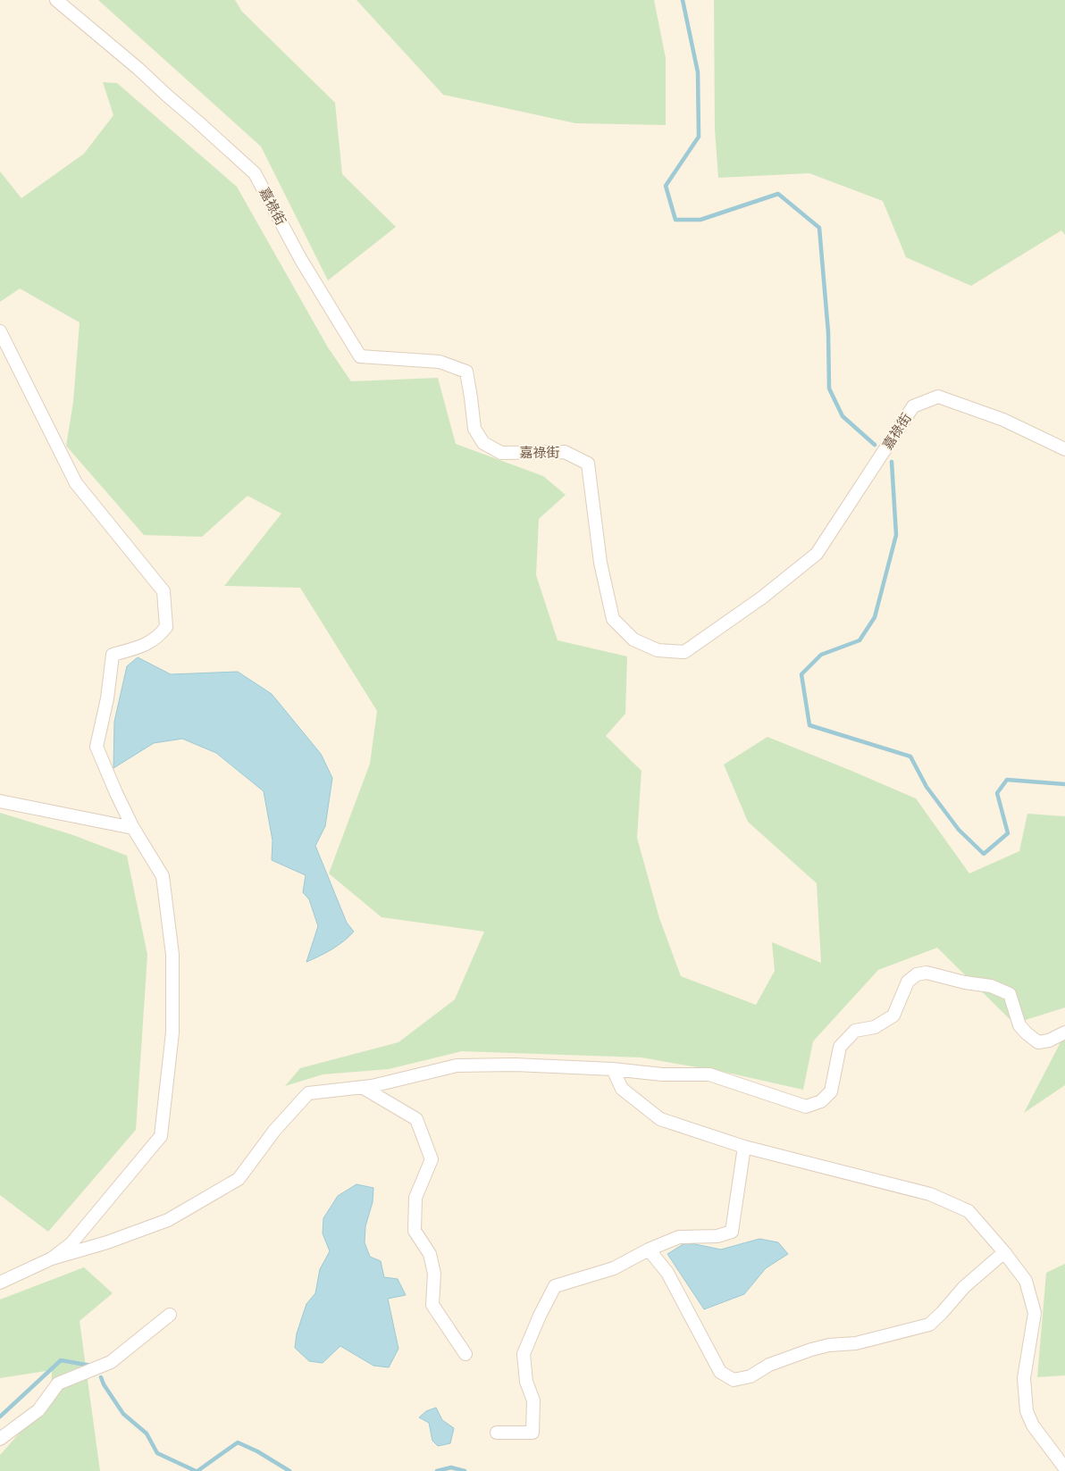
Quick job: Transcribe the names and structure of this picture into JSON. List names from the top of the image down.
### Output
{
  "streets": {
    "street": ["嘉祿街"]
  }
}
